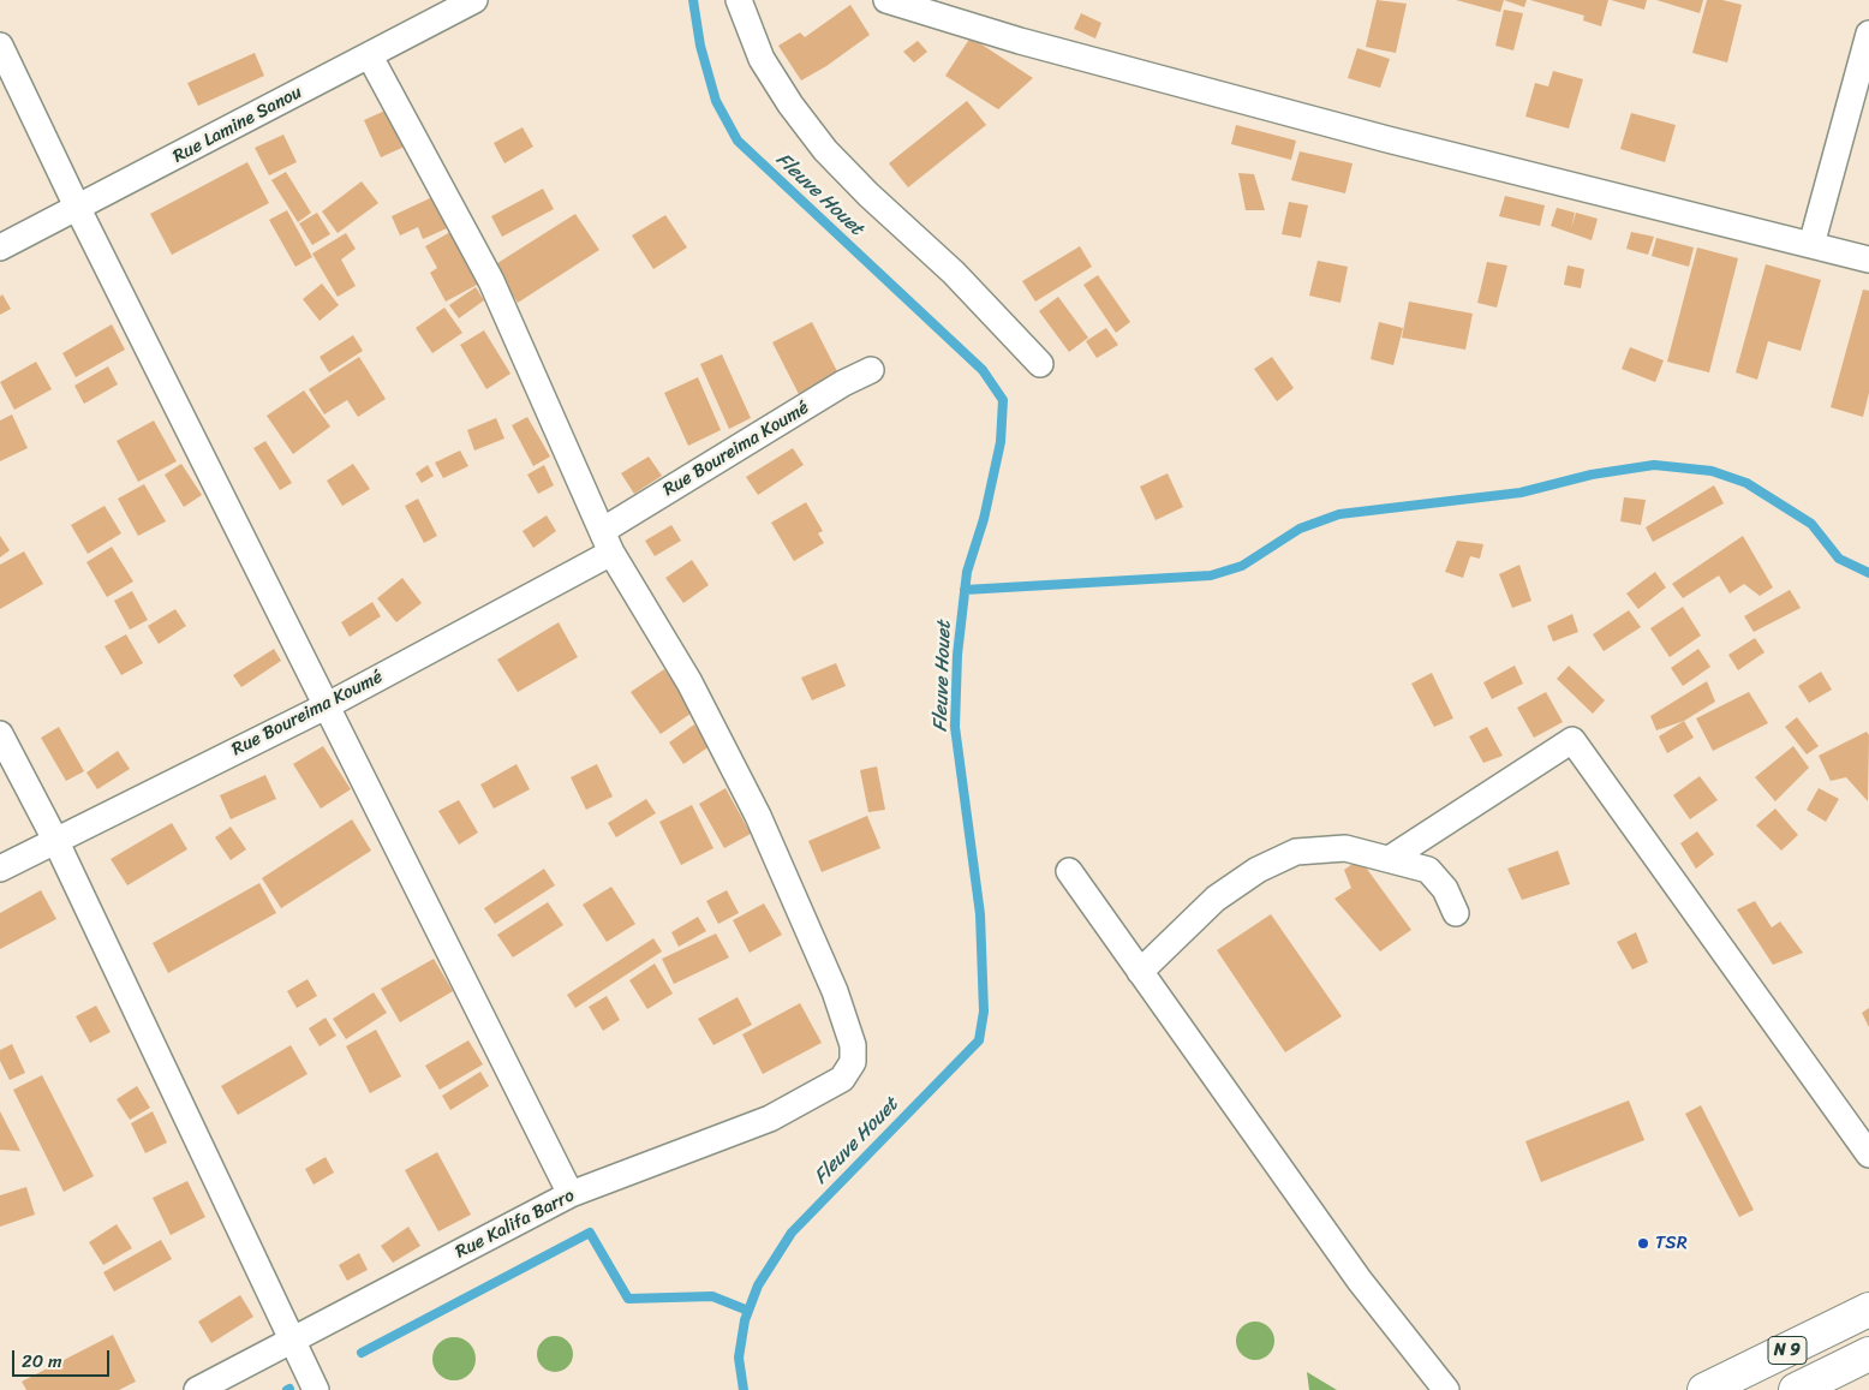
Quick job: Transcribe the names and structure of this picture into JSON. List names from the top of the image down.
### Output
{
  "streets": {
    "main road": ["N 9"],
    "street": ["Rue Lamine Sanou", "Rue Boureima Koumé", "Rue Kalifa Barro"]
  },
  "crossings": [
    ["Rue Boureima Koumé", "Rue Kalifa Barro"]
  ],
  "water": ["Fleuve Houet"],
  "places": ["TSR"],
  "scale_bar": "20 m"
}
